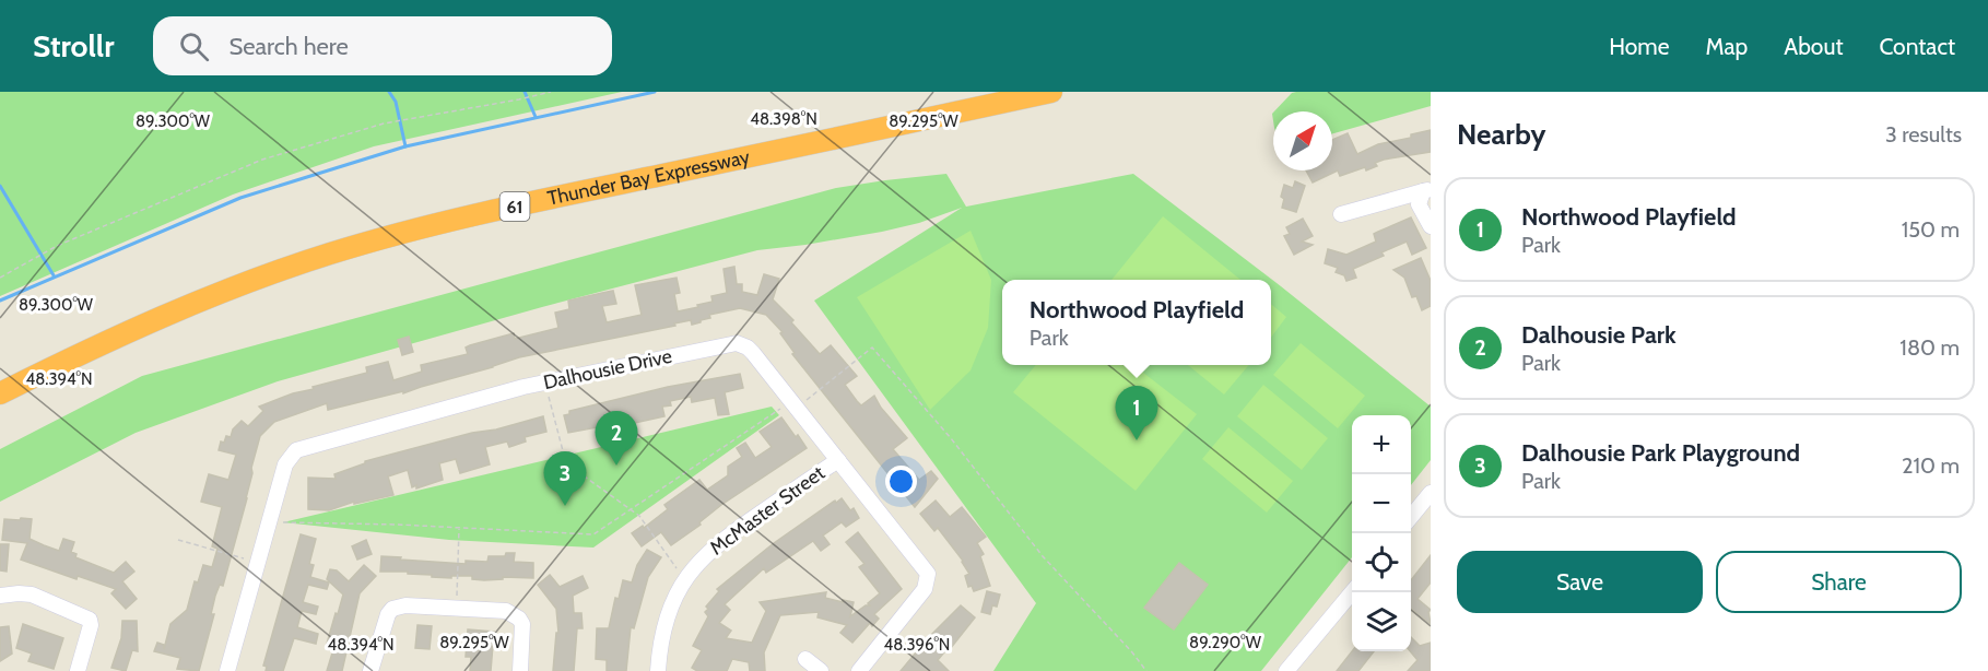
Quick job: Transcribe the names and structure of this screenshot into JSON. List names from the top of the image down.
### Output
{
  "streets": {
    "highway": ["Thunder Bay Expressway", "61"],
    "street": ["Dalhousie Drive", "McMaster Street"]
  },
  "crossings": [
    ["Dalhousie Drive", "McMaster Street"]
  ],
  "north": "top right",
  "page": {
    "header": "Strollr",
    "search": "Search here",
    "nav": [
      "Home",
      "Map",
      "About",
      "Contact"
    ],
    "heading": ["Nearby", "3 results"],
    "list": [
      {
        "mark": "1",
        "name": "Northwood Playfield",
        "note": "Park",
        "value": "150 m"
      },
      {
        "mark": "2",
        "name": "Dalhousie Park",
        "note": "Park",
        "value": "180 m"
      },
      {
        "mark": "3",
        "name": "Dalhousie Park Playground",
        "note": "Park",
        "value": "210 m"
      }
    ],
    "popup": ["Northwood Playfield", "Park"],
    "pins": ["1", "2", "3"],
    "map_buttons": ["+", "−"],
    "buttons": ["Save", "Share"]
  },
  "coordinates": [
    "48.398°N",
    "89.300°W",
    "89.295°W",
    "48.394°N",
    "89.290°W",
    "48.396°N"
  ]
}
